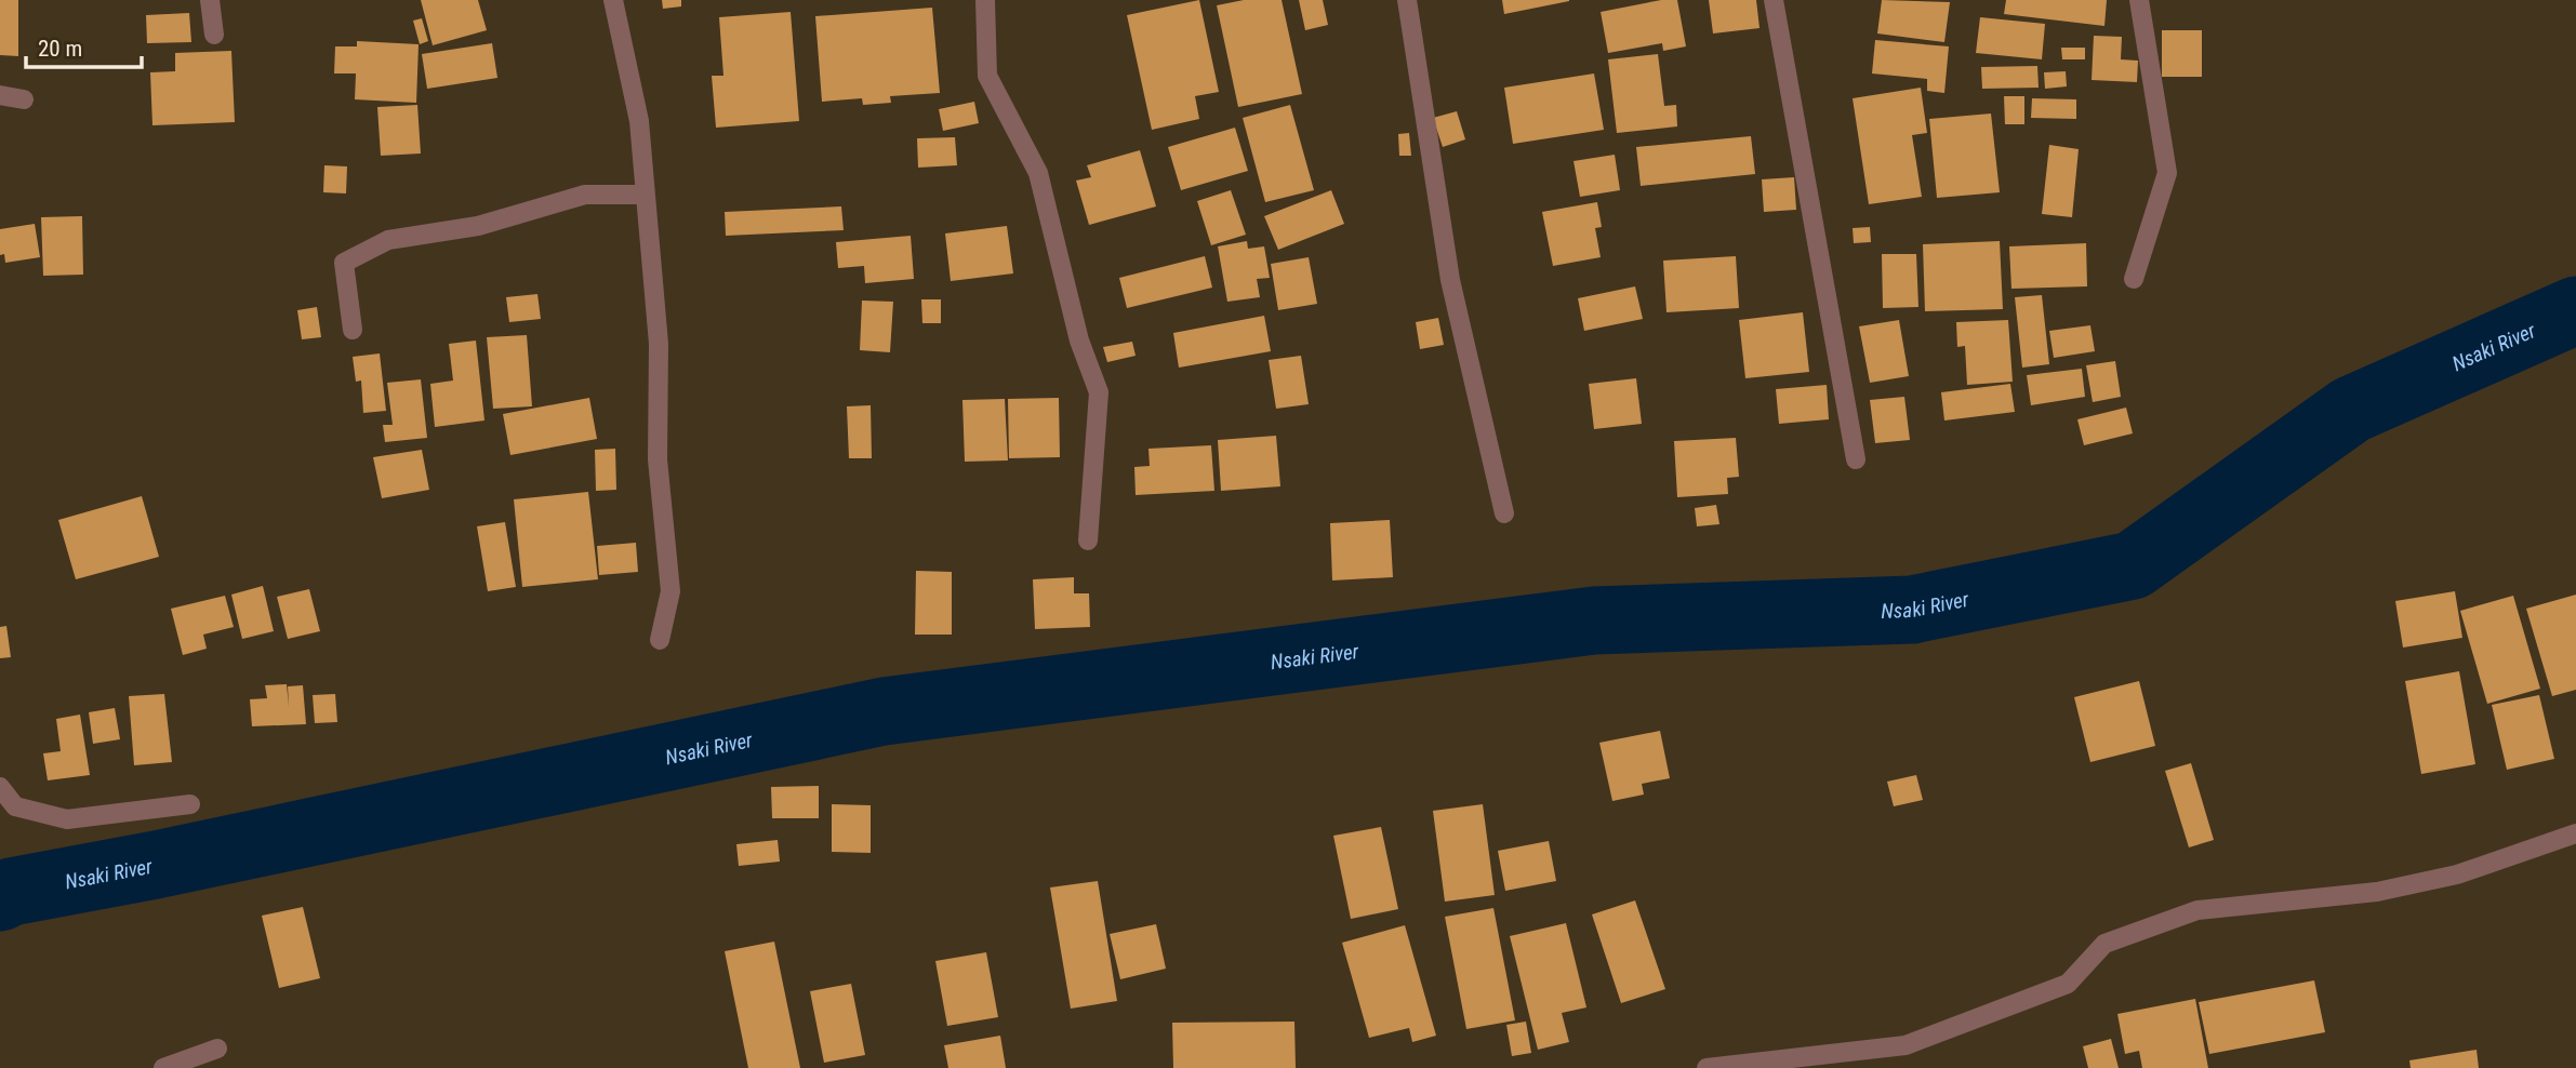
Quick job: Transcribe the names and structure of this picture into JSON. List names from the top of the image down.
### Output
{
  "water": ["Nsaki River"],
  "scale_bar": "20 m"
}
